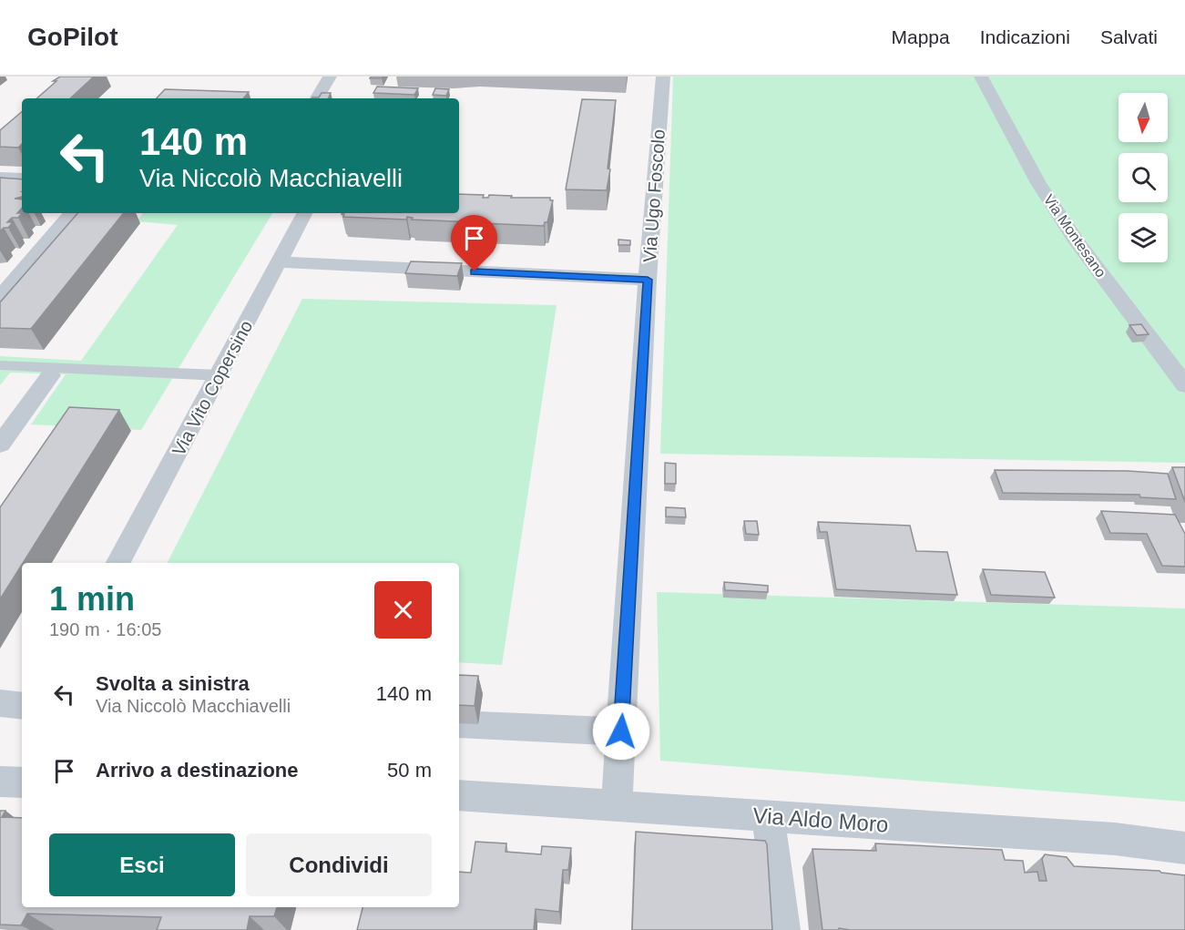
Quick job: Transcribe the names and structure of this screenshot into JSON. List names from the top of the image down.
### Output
{
  "streets": {
    "street": [
      "Via Ugo Foscolo",
      "Via Montesano",
      "Via Vito Copersino",
      "Via Aldo Moro"
    ]
  },
  "crossings": [
    ["Via Ugo Foscolo", "Via Aldo Moro"]
  ],
  "north": "bottom",
  "page": {
    "header": "GoPilot",
    "nav": ["Mappa", "Indicazioni", "Salvati"],
    "turn": ["140 m", "Via Niccolò Macchiavelli"],
    "heading": ["1 min", "190 m · 16:05"],
    "list": [
      {
        "name": "Svolta a sinistra",
        "note": "Via Niccolò Macchiavelli",
        "value": "140 m"
      },
      {
        "name": "Arrivo a destinazione",
        "value": "50 m"
      }
    ],
    "buttons": ["Esci", "Condividi"]
  }
}
